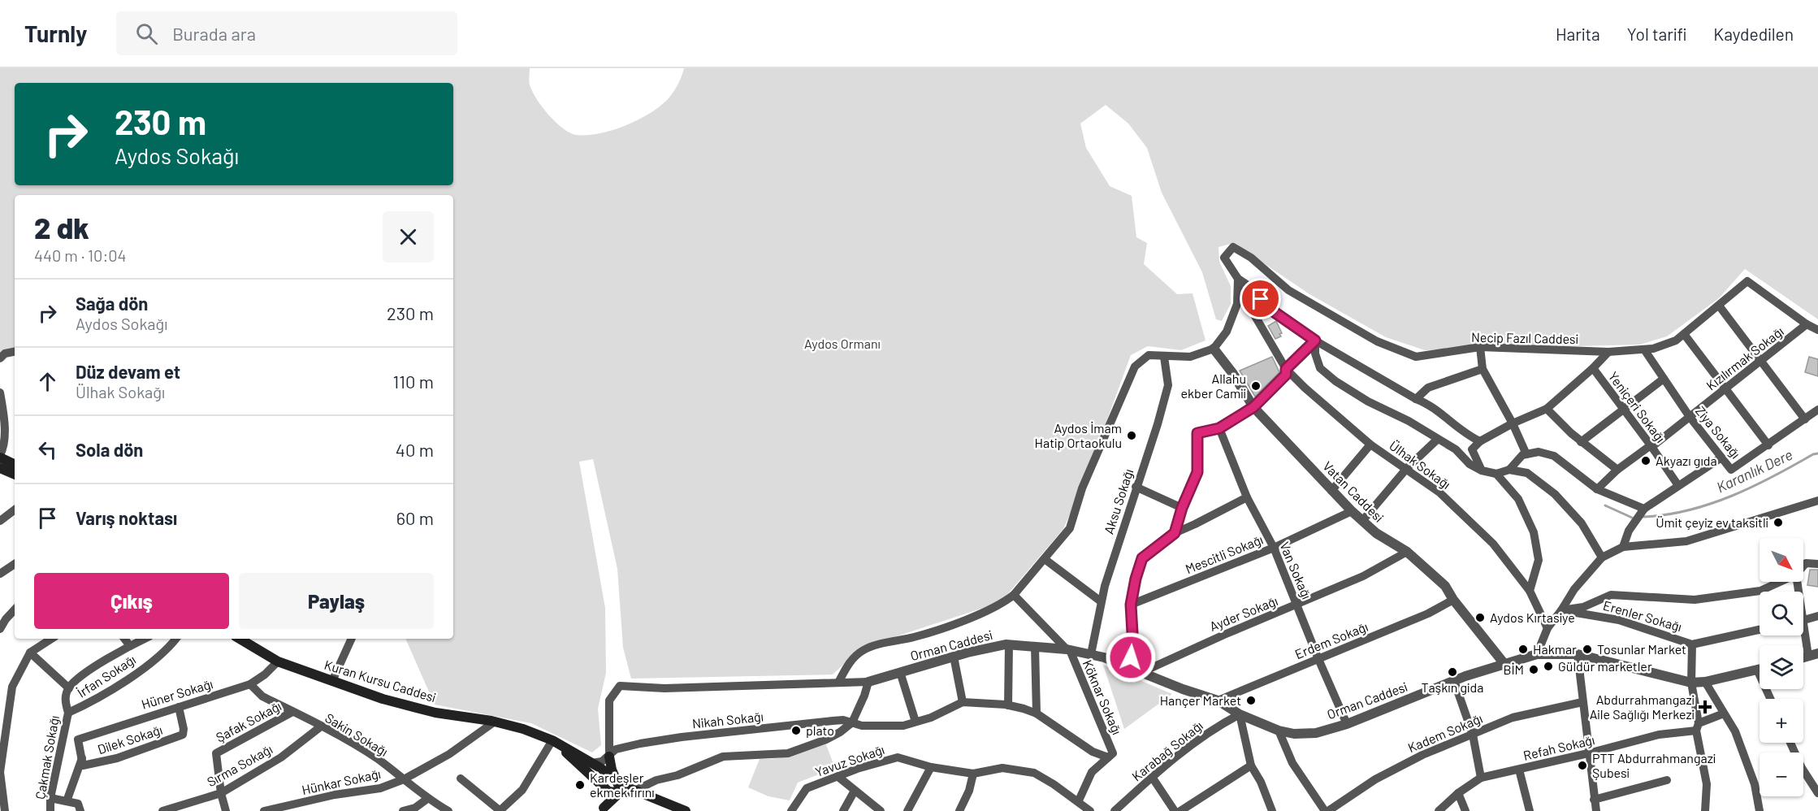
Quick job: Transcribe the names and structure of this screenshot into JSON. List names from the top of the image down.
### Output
{
  "streets": {
    "main road": ["Kuran Kursu Caddesi"],
    "street": [
      "Necip Fazıl Caddesi",
      "Kızılırmak Sokağı",
      "Yeniçeri Sokağı",
      "Ziya Sokağı",
      "Ülhak Sokağı",
      "Vatan Caddesi",
      "Aksu Sokağı",
      "Mescitli Sokağı",
      "Van Sokağı",
      "Ayder Sokağı",
      "Erenler Sokağı",
      "Erdem Sokağı",
      "Orman Caddesi",
      "İrfan Sokağı",
      "Hüner Sokağı",
      "Köknar Sokağı",
      "Nikah Sokağı",
      "Şafak Sokağı",
      "Kadem Sokağı",
      "Sakin Sokağı",
      "Dilek Sokağı",
      "Refah Sokağı",
      "Karabağ Sokağı",
      "Çakmak Sokağı",
      "Yavuz Sokağı",
      "Sırma Sokağı",
      "Hünkar Sokağı"
    ]
  },
  "crossings": [
    ["Necip Fazıl Caddesi", "Kızılırmak Sokağı"],
    ["Necip Fazıl Caddesi", "Ziya Sokağı"],
    ["Necip Fazıl Caddesi", "Ülhak Sokağı"],
    ["Kızılırmak Sokağı", "Yeniçeri Sokağı"],
    ["Kızılırmak Sokağı", "Ziya Sokağı"],
    ["Vatan Caddesi", "Mescitli Sokağı"],
    ["Vatan Caddesi", "Ayder Sokağı"],
    ["Vatan Caddesi", "Erdem Sokağı"],
    ["Vatan Caddesi", "Orman Caddesi"],
    ["Aksu Sokağı", "Orman Caddesi"],
    ["Mescitli Sokağı", "Van Sokağı"],
    ["Van Sokağı", "Ayder Sokağı"],
    ["Van Sokağı", "Erdem Sokağı"],
    ["Van Sokağı", "Orman Caddesi"],
    ["Ayder Sokağı", "Orman Caddesi"],
    ["Erdem Sokağı", "Orman Caddesi"],
    ["Orman Caddesi", "Köknar Sokağı"],
    ["Orman Caddesi", "Nikah Sokağı"],
    ["Orman Caddesi", "Karabağ Sokağı"],
    ["İrfan Sokağı", "Çakmak Sokağı"],
    ["Kuran Kursu Caddesi", "Hüner Sokağı"],
    ["Kuran Kursu Caddesi", "Nikah Sokağı"],
    ["Kuran Kursu Caddesi", "Hünkar Sokağı"],
    ["Hüner Sokağı", "Sakin Sokağı"],
    ["Hüner Sokağı", "Dilek Sokağı"],
    ["Şafak Sokağı", "Sakin Sokağı"],
    ["Şafak Sokağı", "Sırma Sokağı"],
    ["Sakin Sokağı", "Sırma Sokağı"],
    ["Sakin Sokağı", "Hünkar Sokağı"]
  ],
  "water": ["Karanlık Dere"],
  "parks": ["Aydos Ormanı"],
  "places": {
    "other": [
      "Allahu ekber Camii",
      "Aydos İmam Hatip Ortaokulu",
      "Akyazı gıda",
      "Ümit çeyiz ev taksitli",
      "Aydos Kırtasiye",
      "Hakmar",
      "Tosunlar Market",
      "Güldür marketler",
      "BİM",
      "Taşkın gida",
      "Hançer Market",
      "plato",
      "PTT Abdurrahmangazi Şubesi",
      "Kardeşler ekmek fırını"
    ],
    "health": ["Abdurrahmangazi Aile Sağlığı Merkezi"]
  },
  "north": "bottom right",
  "page": {
    "header": "Turnly",
    "search": "Burada ara",
    "nav": ["Harita", "Yol tarifi", "Kaydedilen"],
    "turn": ["230 m", "Aydos Sokağı"],
    "heading": ["2 dk", "440 m · 10:04"],
    "list": [
      {
        "name": "Sağa dön",
        "note": "Aydos Sokağı",
        "value": "230 m"
      },
      {
        "name": "Düz devam et",
        "note": "Ülhak Sokağı",
        "value": "110 m"
      },
      {
        "name": "Sola dön",
        "value": "40 m"
      },
      {
        "name": "Varış noktası",
        "value": "60 m"
      }
    ],
    "map_buttons": ["+", "−"],
    "buttons": ["Çıkış", "Paylaş"]
  }
}
